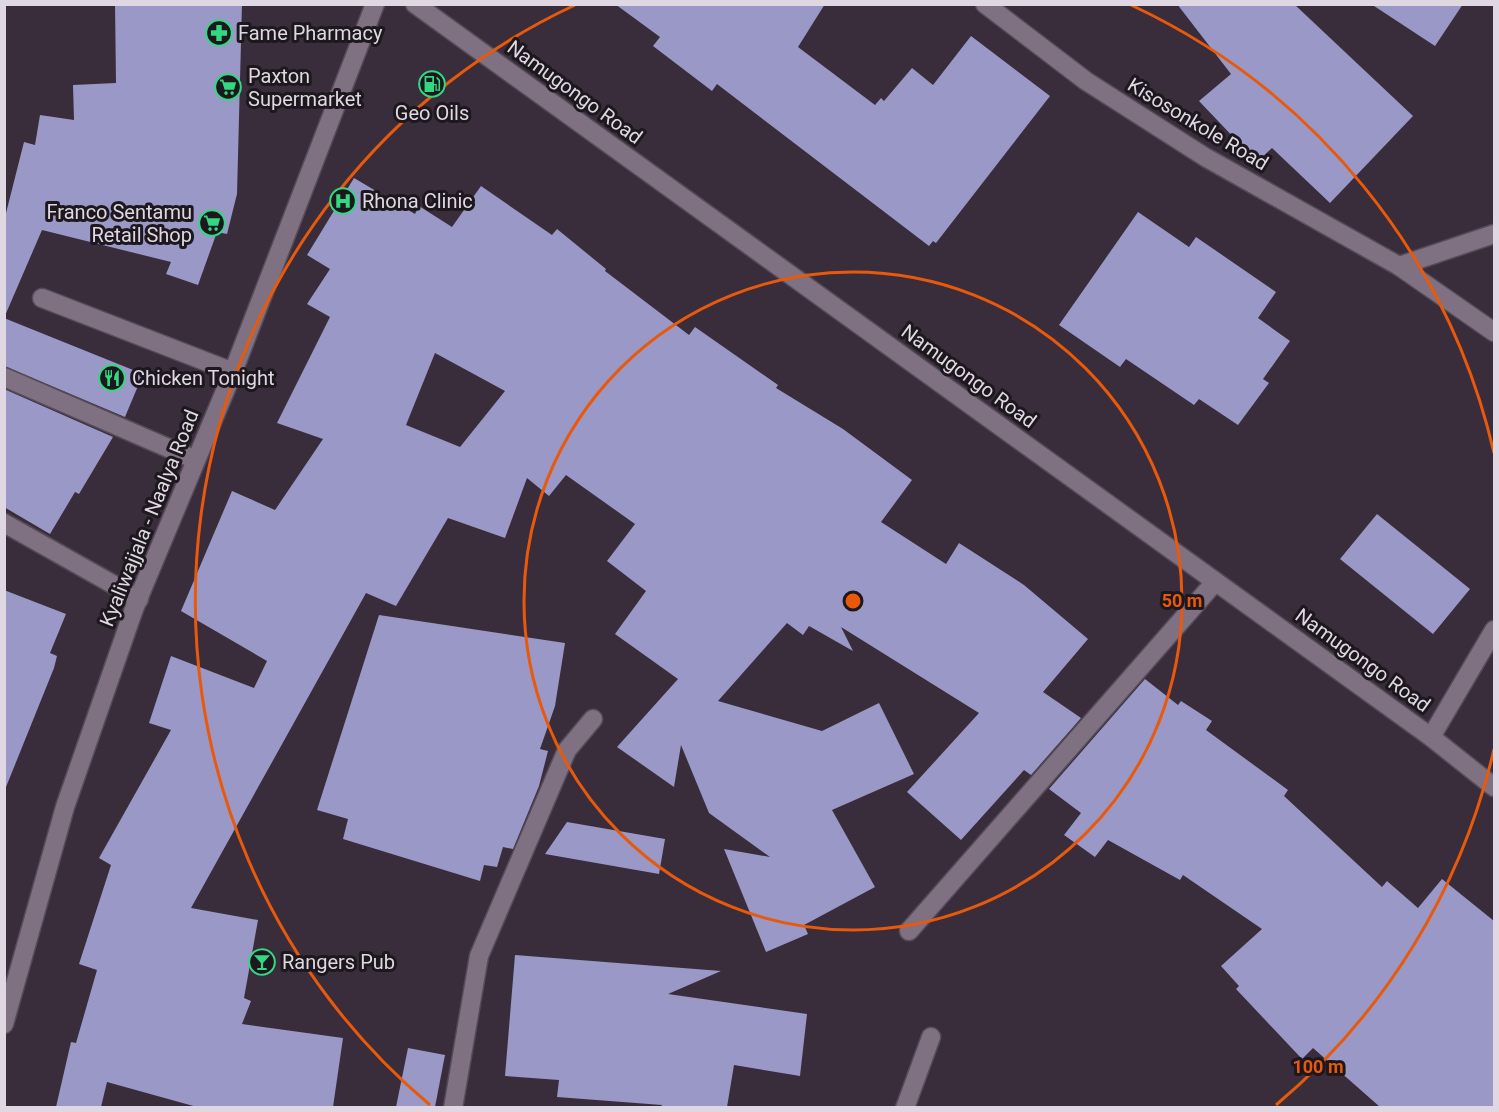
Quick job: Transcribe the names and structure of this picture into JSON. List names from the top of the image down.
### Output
{
  "streets": {
    "main road": ["Namugongo Road", "Kisosonkole Road", "Kyaliwajjala - Naalya Road"]
  },
  "places": {
    "pharmacy": ["Fame Pharmacy"],
    "fuel station": ["Geo Oils"],
    "supermarket": ["Paxton Supermarket", "Franco Sentamu Retail Shop"],
    "hospital": ["Rhona Clinic"],
    "restaurant": ["Chicken Tonight"],
    "bar": ["Rangers Pub"]
  },
  "rings": ["50 m", "100 m"]
}
